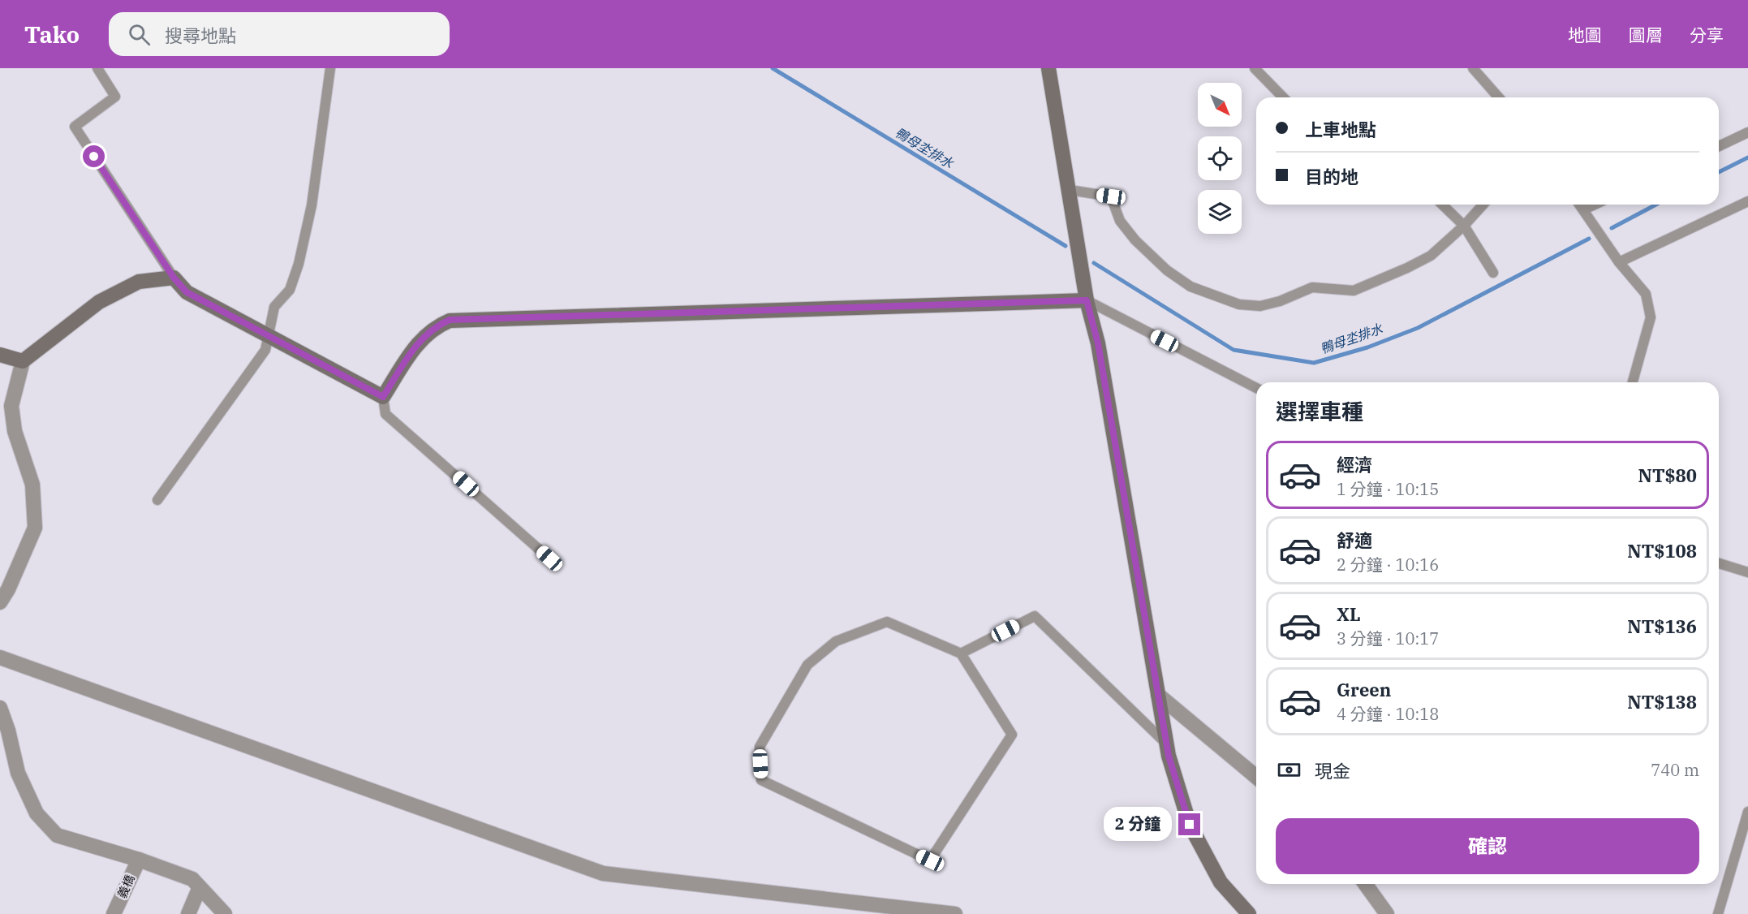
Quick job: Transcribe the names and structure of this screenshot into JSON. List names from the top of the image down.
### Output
{
  "streets": {
    "street": ["義橋"]
  },
  "water": ["鴨母坔排水"],
  "north": "bottom right",
  "page": {
    "header": "Tako",
    "search": "搜尋地點",
    "nav": ["地圖", "圖層", "分享"],
    "banner": ["上車地點", "目的地"],
    "heading": "選擇車種",
    "list": [
      {
        "name": "經濟",
        "note": "1 分鐘 · 10:15",
        "value": "NT$80"
      },
      {
        "name": "舒適",
        "note": "2 分鐘 · 10:16",
        "value": "NT$108"
      },
      {
        "name": "XL",
        "note": "3 分鐘 · 10:17",
        "value": "NT$136"
      },
      {
        "name": "Green",
        "note": "4 分鐘 · 10:18",
        "value": "NT$138"
      }
    ],
    "pay": ["現金", "740 m"],
    "bubble": "2 分鐘",
    "buttons": "確認"
  }
}
